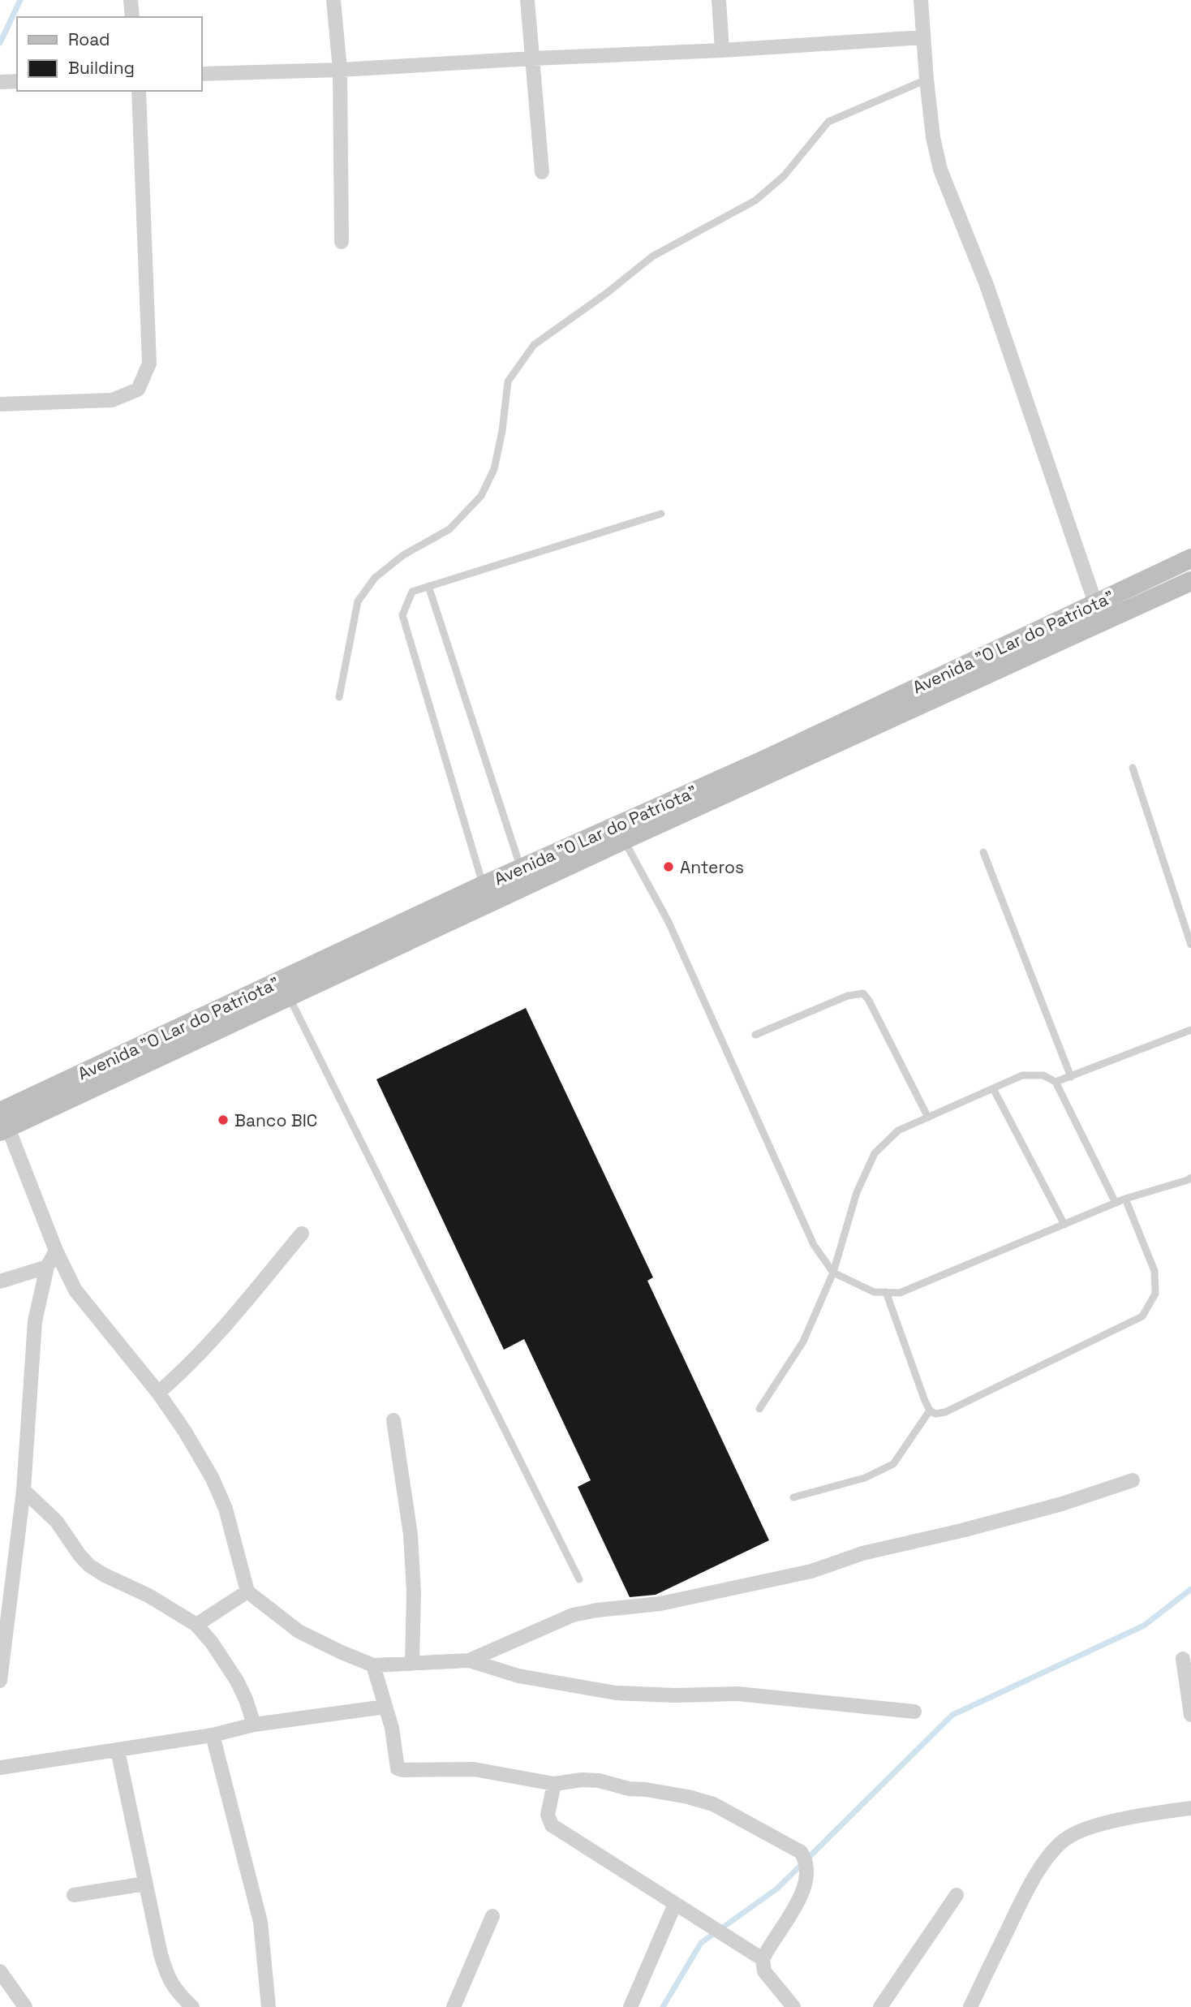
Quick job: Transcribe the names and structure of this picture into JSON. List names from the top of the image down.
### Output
{
  "streets": {
    "main road": ["Avenida \"O Lar do Patriota\""]
  },
  "places": ["Anteros", "Banco BIC"],
  "legend": ["Road", "Building"]
}
